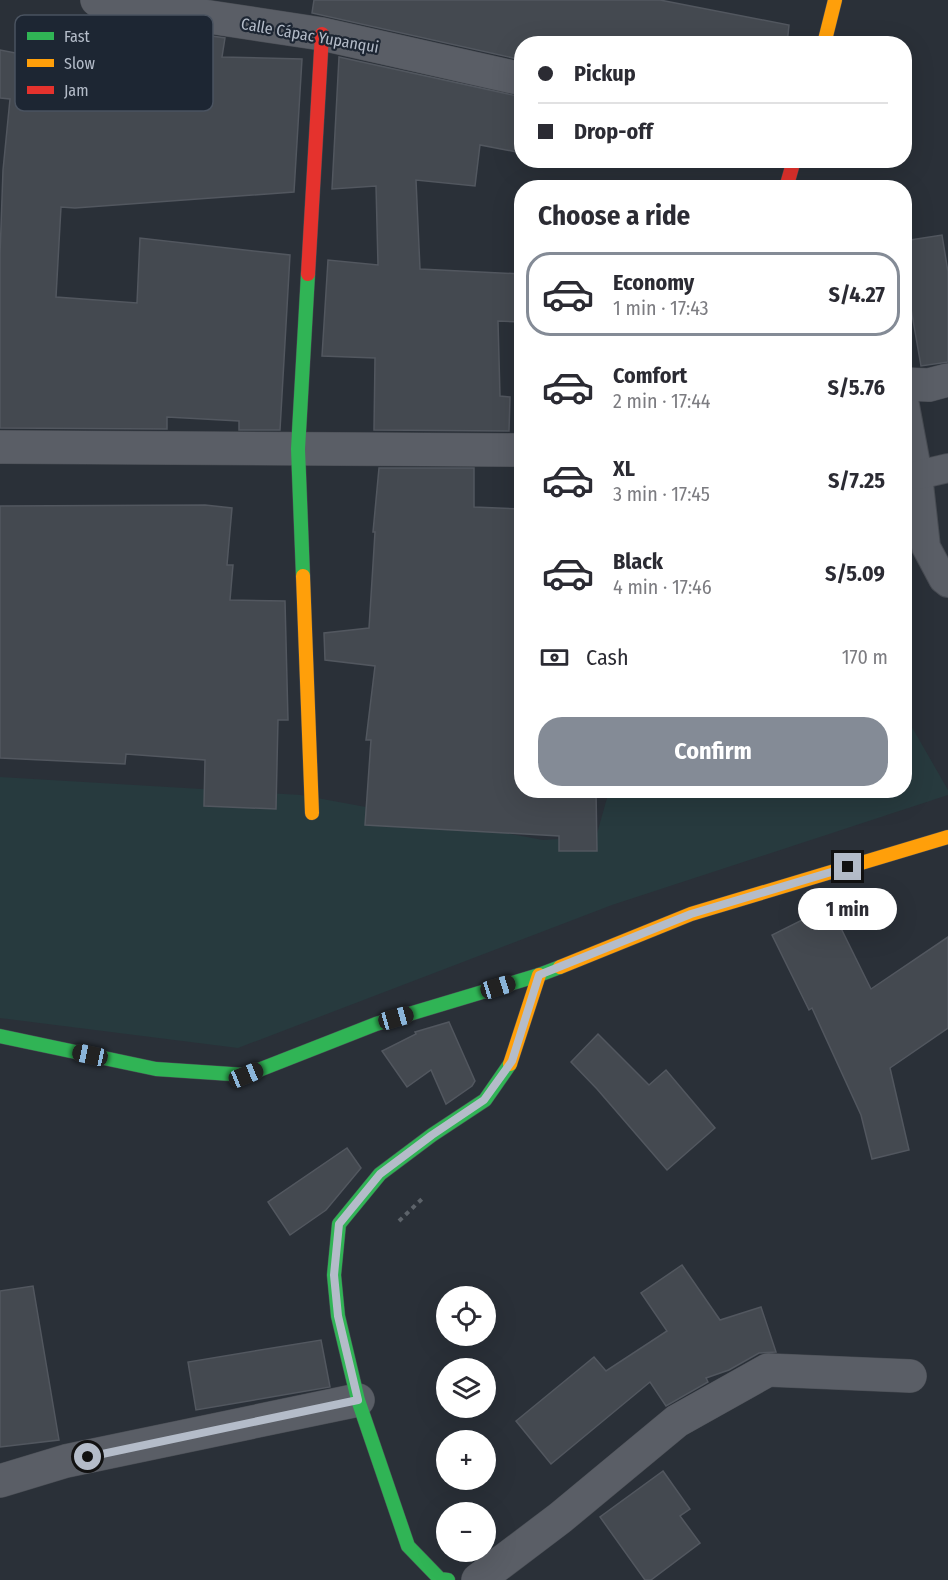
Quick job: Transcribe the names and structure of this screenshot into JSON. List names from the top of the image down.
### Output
{
  "streets": {
    "street": ["Calle Cápac Yupanqui"]
  },
  "legend": ["Fast", "Slow", "Jam"],
  "page": {
    "banner": ["Pickup", "Drop-off"],
    "heading": "Choose a ride",
    "list": [
      {
        "name": "Economy",
        "note": "1 min · 17:43",
        "value": "S/4.27"
      },
      {
        "name": "Comfort",
        "note": "2 min · 17:44",
        "value": "S/5.76"
      },
      {
        "name": "XL",
        "note": "3 min · 17:45",
        "value": "S/7.25"
      },
      {
        "name": "Black",
        "note": "4 min · 17:46",
        "value": "S/5.09"
      }
    ],
    "pay": ["Cash", "170 m"],
    "buttons": "Confirm",
    "bubble": "1 min",
    "map_buttons": ["+", "−"]
  }
}
